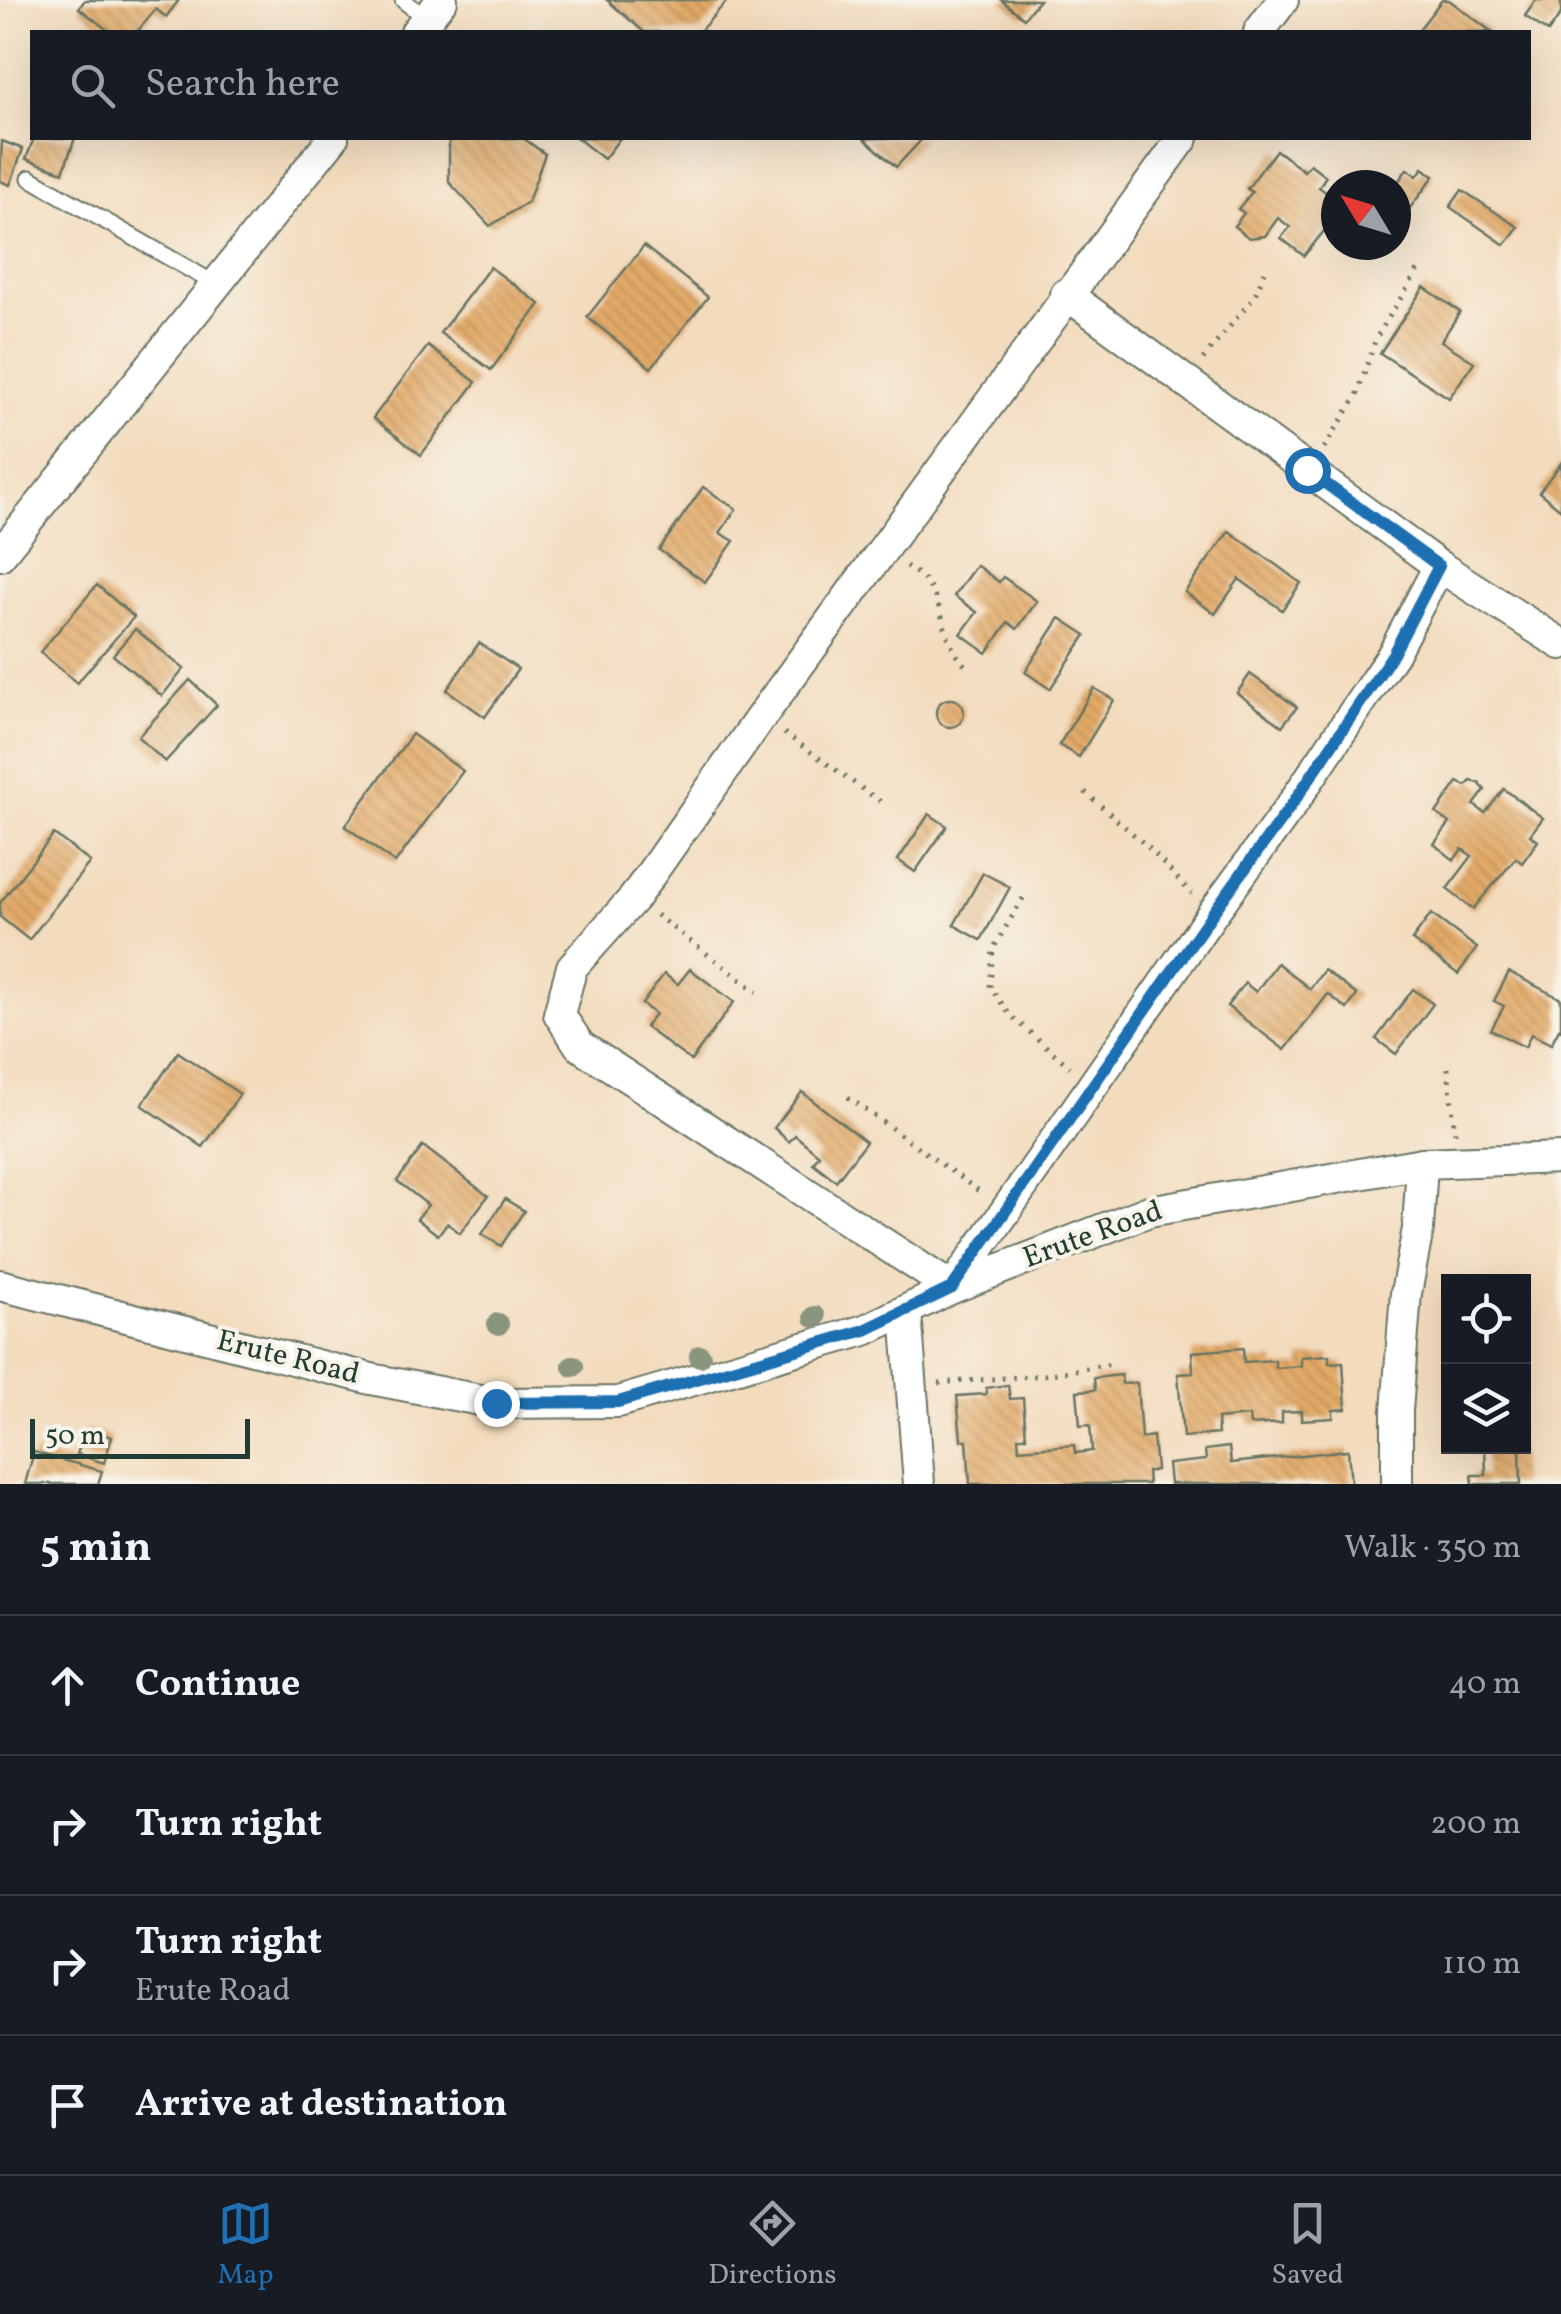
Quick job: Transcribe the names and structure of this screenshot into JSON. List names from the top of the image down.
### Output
{
  "streets": {
    "street": ["Erute Road"]
  },
  "scale_bar": "50 m",
  "north": "top left",
  "page": {
    "search": "Search here",
    "scale": "50 m",
    "heading": ["5 min", "Walk · 350 m"],
    "list": [
      ["Continue", "40 m"],
      ["Turn right", "200 m"],
      ["Turn right", "Erute Road", "110 m"],
      "Arrive at destination"
    ],
    "nav": ["Map", "Directions", "Saved"]
  }
}
